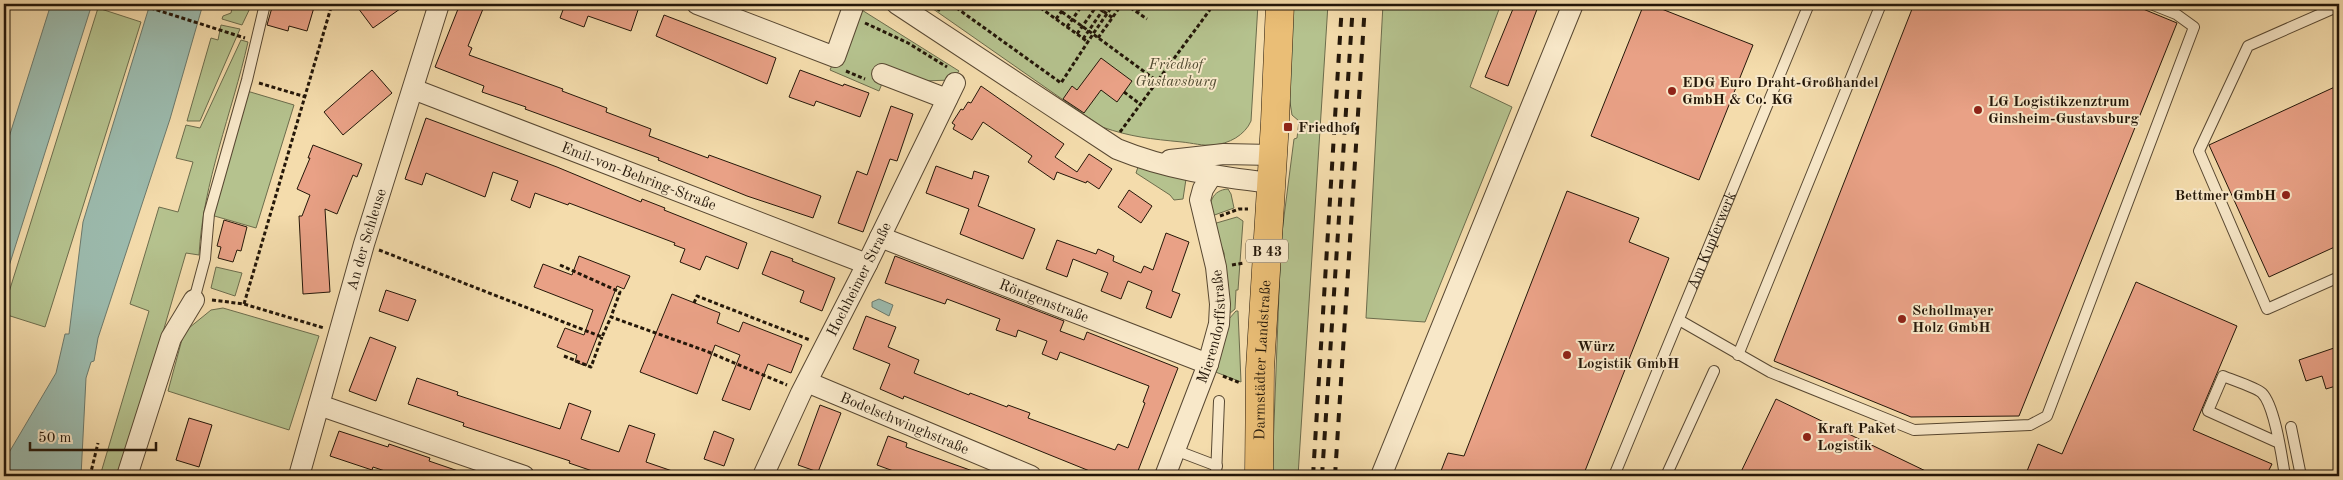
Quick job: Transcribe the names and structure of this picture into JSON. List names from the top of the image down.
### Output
{
  "streets": {
    "main road": ["B 43", "Darmstädter Landstraße"],
    "street": [
      "Emil-von-Behring-Straße",
      "An der Schleuse",
      "Hochheimer Straße",
      "Röntgenstraße",
      "Mierendorffstraße",
      "Bodelschwinghstraße"
    ],
    "lane": ["Am Kupferwerk"]
  },
  "crossings": [
    ["Emil-von-Behring-Straße", "An der Schleuse"],
    ["Emil-von-Behring-Straße", "Hochheimer Straße"],
    ["B 43", "Darmstädter Landstraße"],
    ["Hochheimer Straße", "Röntgenstraße"],
    ["Hochheimer Straße", "Bodelschwinghstraße"],
    ["Röntgenstraße", "Mierendorffstraße"]
  ],
  "parks": ["Friedhof Gustavsburg"],
  "places": {
    "other": [
      "EDG Euro Draht-Großhandel GmbH & Co. KG",
      "LG Logistikzenztrum Ginsheim-Gustavsburg",
      "Bettmer GmbH",
      "Schollmayer Holz GmbH",
      "Würz Logistik GmbH",
      "Kraft Paket Logistik"
    ],
    "transit": ["Friedhof"]
  },
  "scale_bar": "50 m"
}
